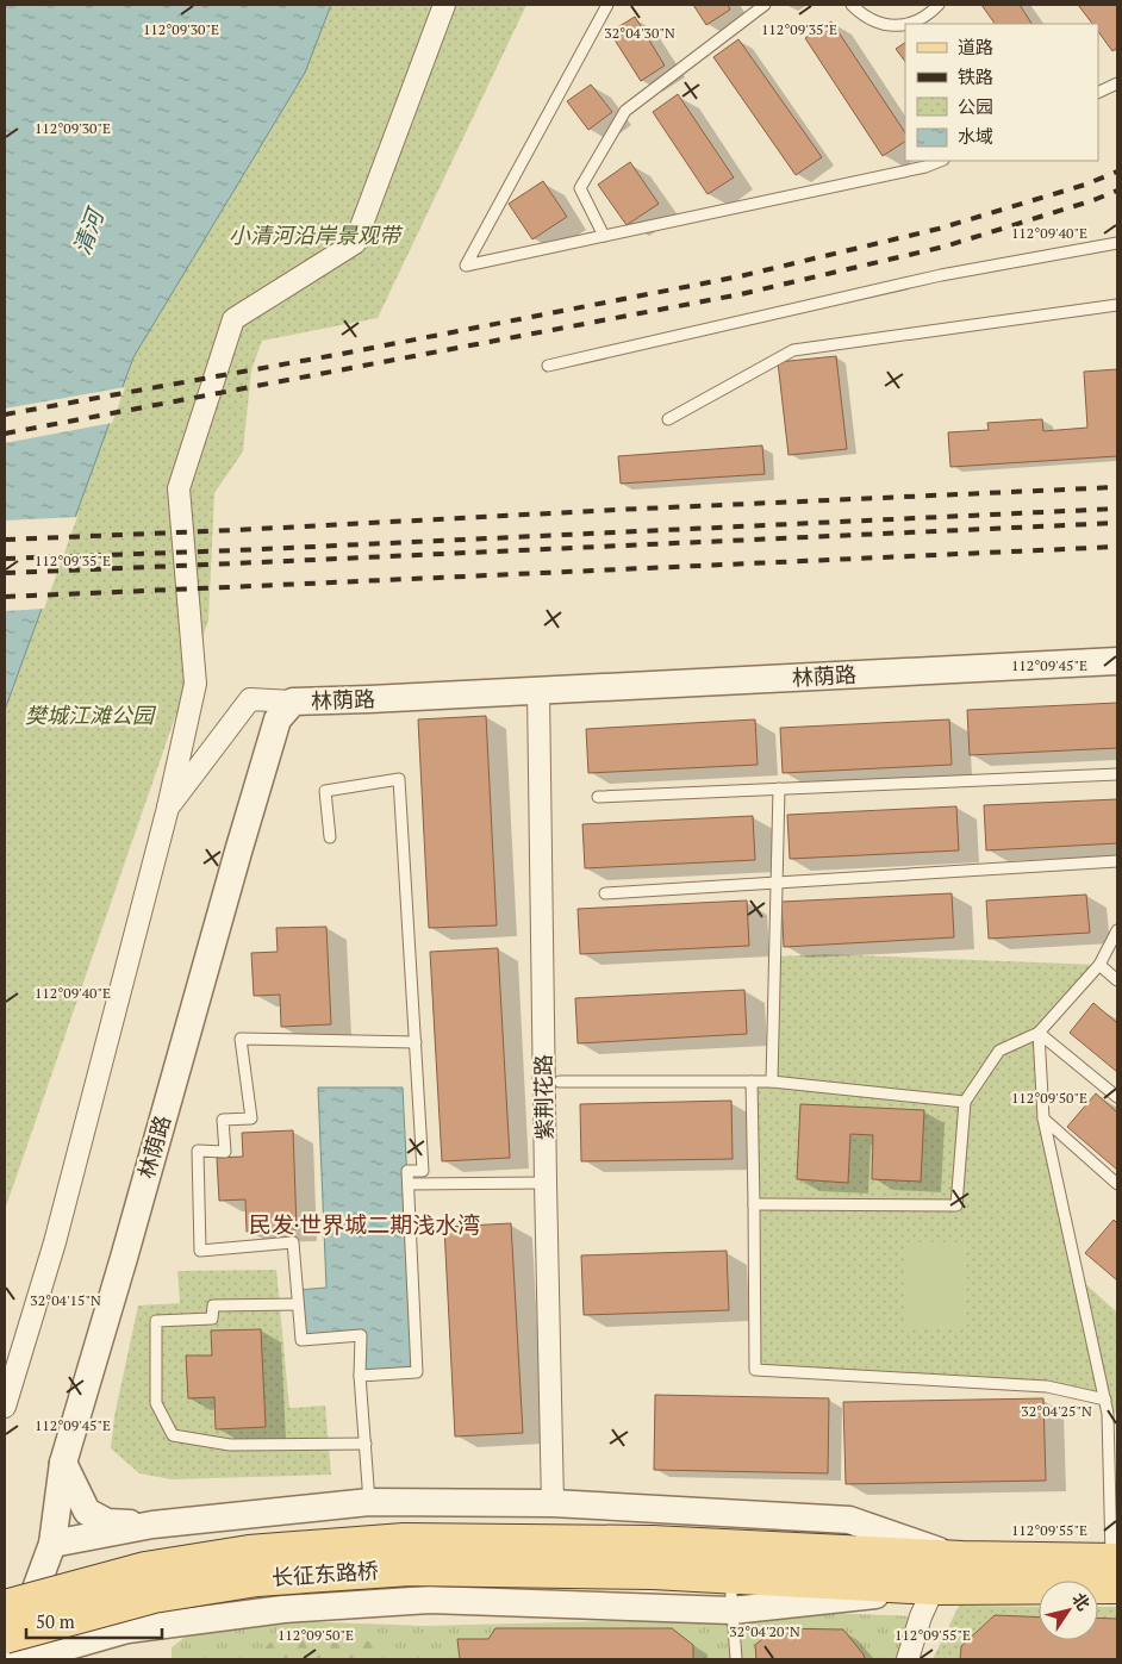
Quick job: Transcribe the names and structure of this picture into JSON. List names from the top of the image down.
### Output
{
  "streets": {
    "main road": ["长征东路桥"],
    "street": ["林荫路", "紫荆花路"]
  },
  "crossings": [
    ["林荫路", "紫荆花路"]
  ],
  "districts": ["民发·世界城二期浅水湾"],
  "water": ["清河"],
  "parks": ["小清河沿岸景观带", "樊城江滩公园"],
  "legend": [
    "道路",
    "铁路",
    "公园",
    "水域"
  ],
  "scale_bar": "50 m",
  "north": "top right",
  "coordinates": [
    "112°09'30\"E",
    "112°09'35\"E",
    "32°04'30\"N",
    "112°09'40\"E",
    "112°09'45\"E",
    "112°09'50\"E",
    "32°04'15\"N",
    "32°04'25\"N",
    "112°09'55\"E",
    "32°04'20\"N"
  ]
}
